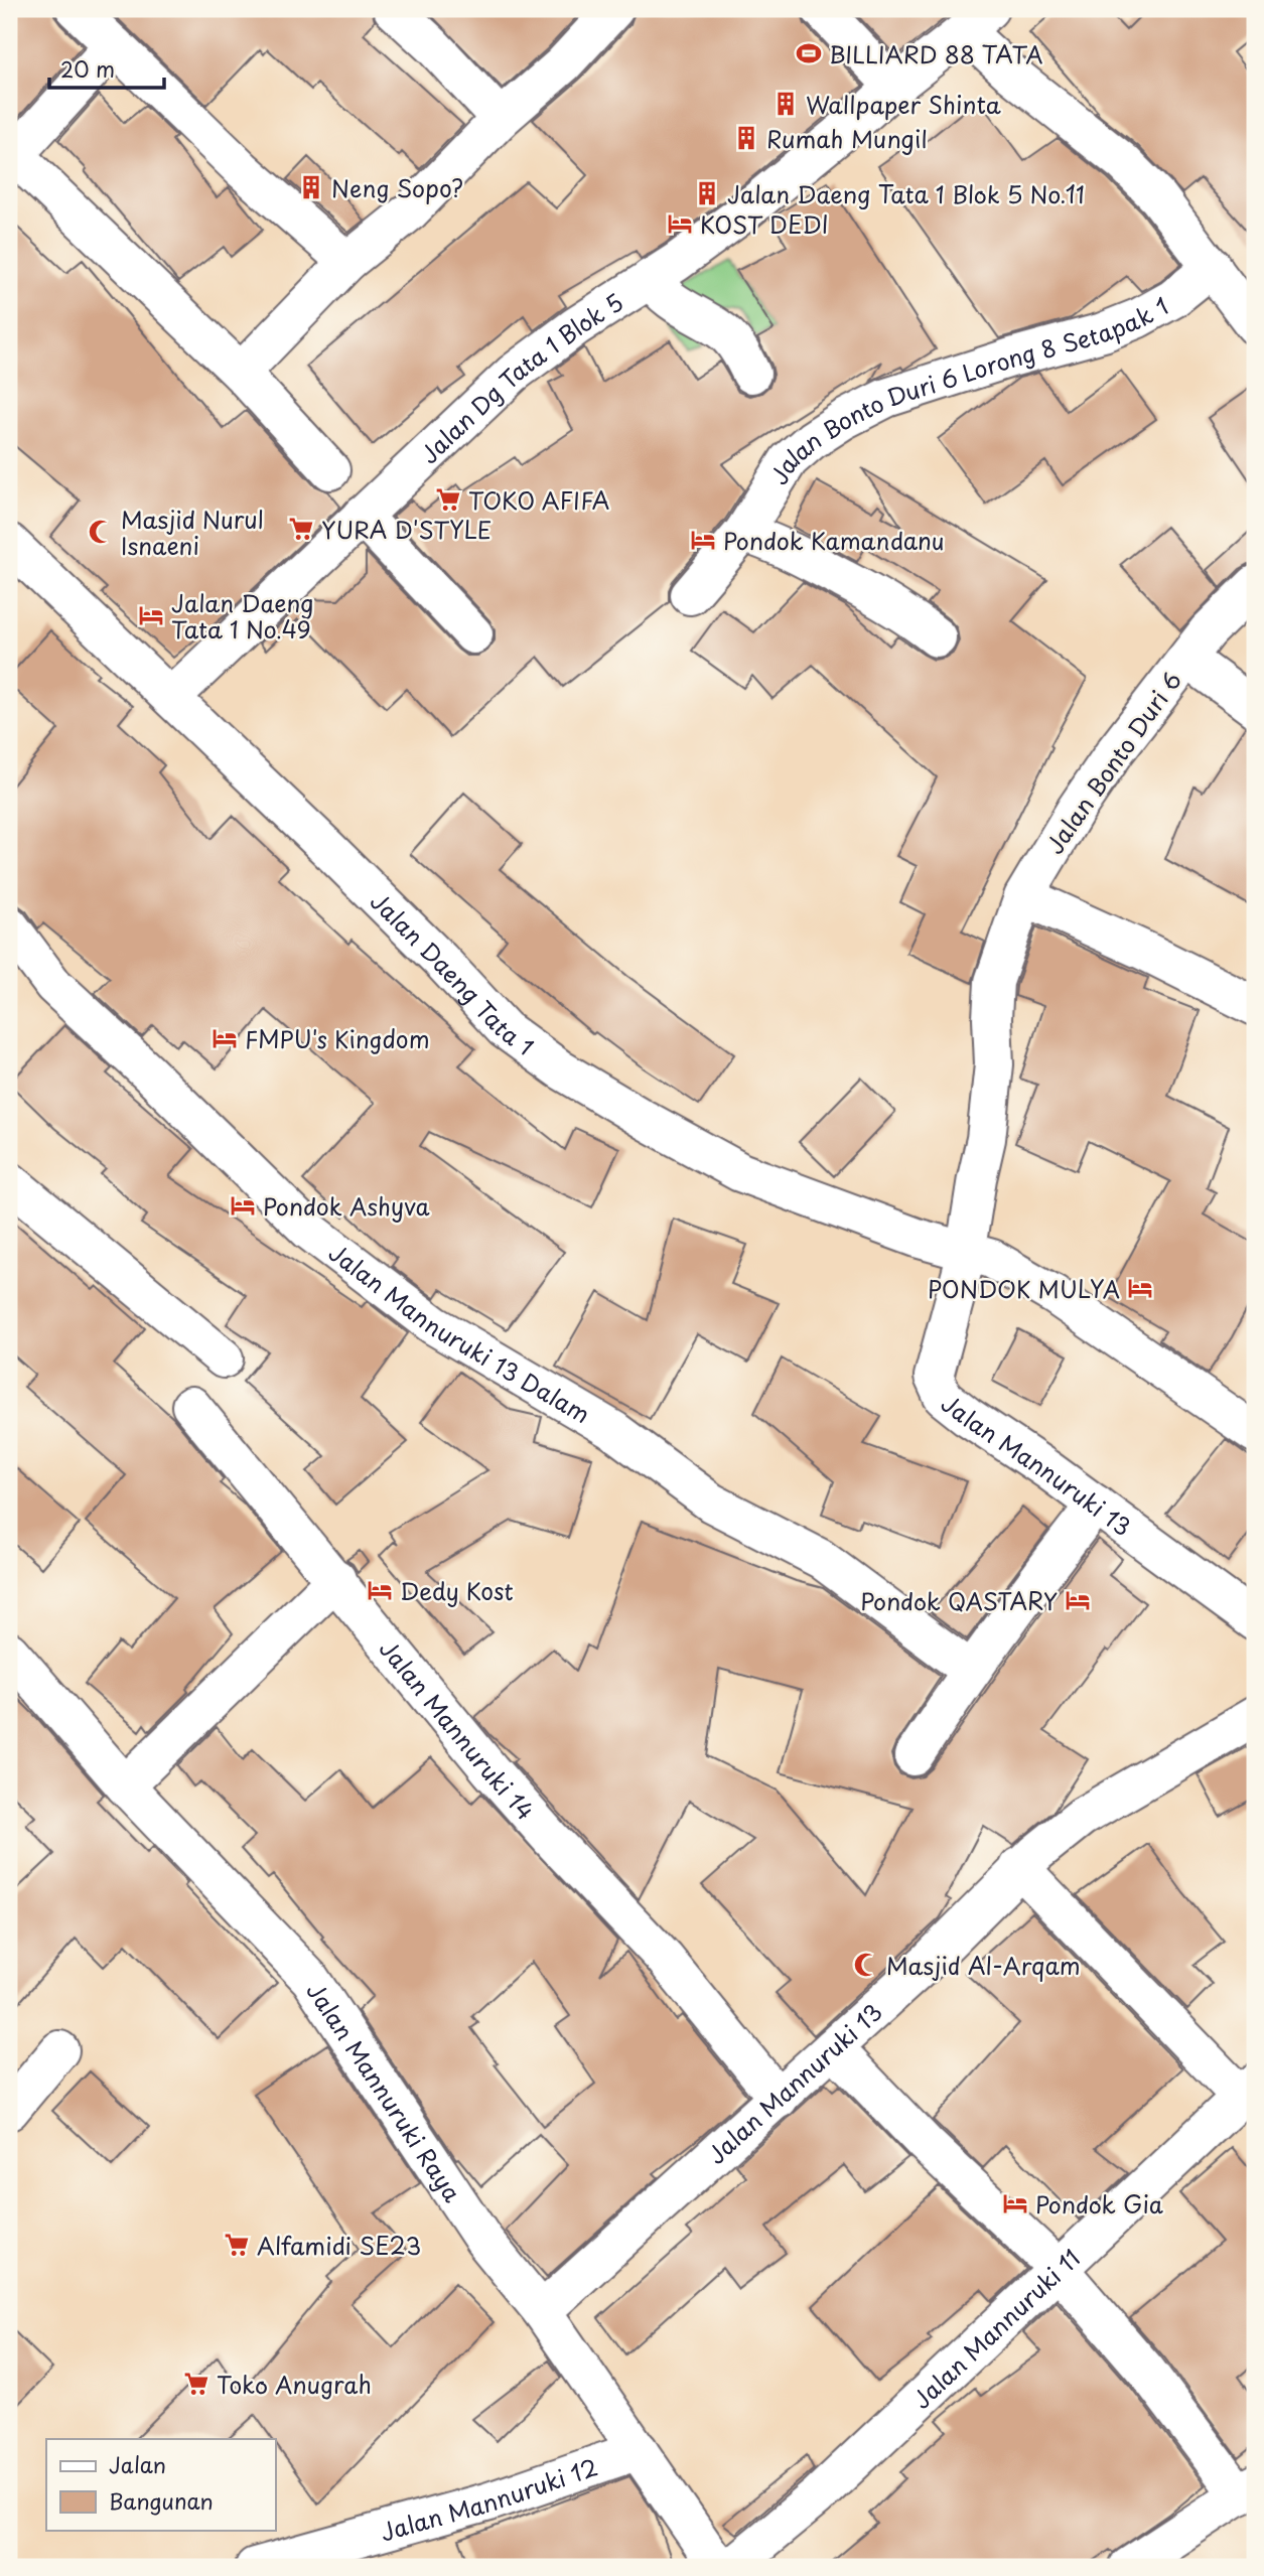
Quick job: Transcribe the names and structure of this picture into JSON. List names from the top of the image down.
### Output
{
  "streets": {
    "street": [
      "Jalan Dg Tata 1 Blok 5",
      "Jalan Bonto Duri 6 Lorong 8 Setapak 1",
      "Jalan Bonto Duri 6",
      "Jalan Daeng Tata 1",
      "Jalan Mannuruki 13 Dalam",
      "Jalan Mannuruki 13",
      "Jalan Mannuruki 14",
      "Jalan Mannuruki Raya",
      "Jalan Mannuruki 11",
      "Jalan Mannuruki 12"
    ]
  },
  "crossings": [
    ["Jalan Dg Tata 1 Blok 5", "Jalan Daeng Tata 1"],
    ["Jalan Bonto Duri 6", "Jalan Daeng Tata 1"],
    ["Jalan Bonto Duri 6", "Jalan Mannuruki 13"],
    ["Jalan Daeng Tata 1", "Jalan Mannuruki 13"],
    ["Jalan Mannuruki 13", "Jalan Mannuruki 14"],
    ["Jalan Mannuruki 13", "Jalan Mannuruki Raya"],
    ["Jalan Mannuruki Raya", "Jalan Mannuruki 12"]
  ],
  "places": {
    "sports": ["BILLIARD 88 TATA"],
    "building": [
      "Wallpaper Shinta",
      "Rumah Mungil",
      "Neng Sopo?",
      "Jalan Daeng Tata 1 Blok 5 No.11"
    ],
    "hotel": [
      "KOST DEDI",
      "Pondok Kamandanu",
      "Jalan Daeng Tata 1 No.49",
      "FMPU's Kingdom",
      "Pondok Ashyva",
      "PONDOK MULYA",
      "Dedy Kost",
      "Pondok QASTARY",
      "Pondok Gia"
    ],
    "supermarket": [
      "TOKO AFIFA",
      "YURA D'STYLE",
      "Alfamidi SE23",
      "Toko Anugrah"
    ],
    "mosque": ["Masjid Nurul Isnaeni", "Masjid Al-Arqam"]
  },
  "legend": ["Jalan", "Bangunan"],
  "scale_bar": "20 m"
}
